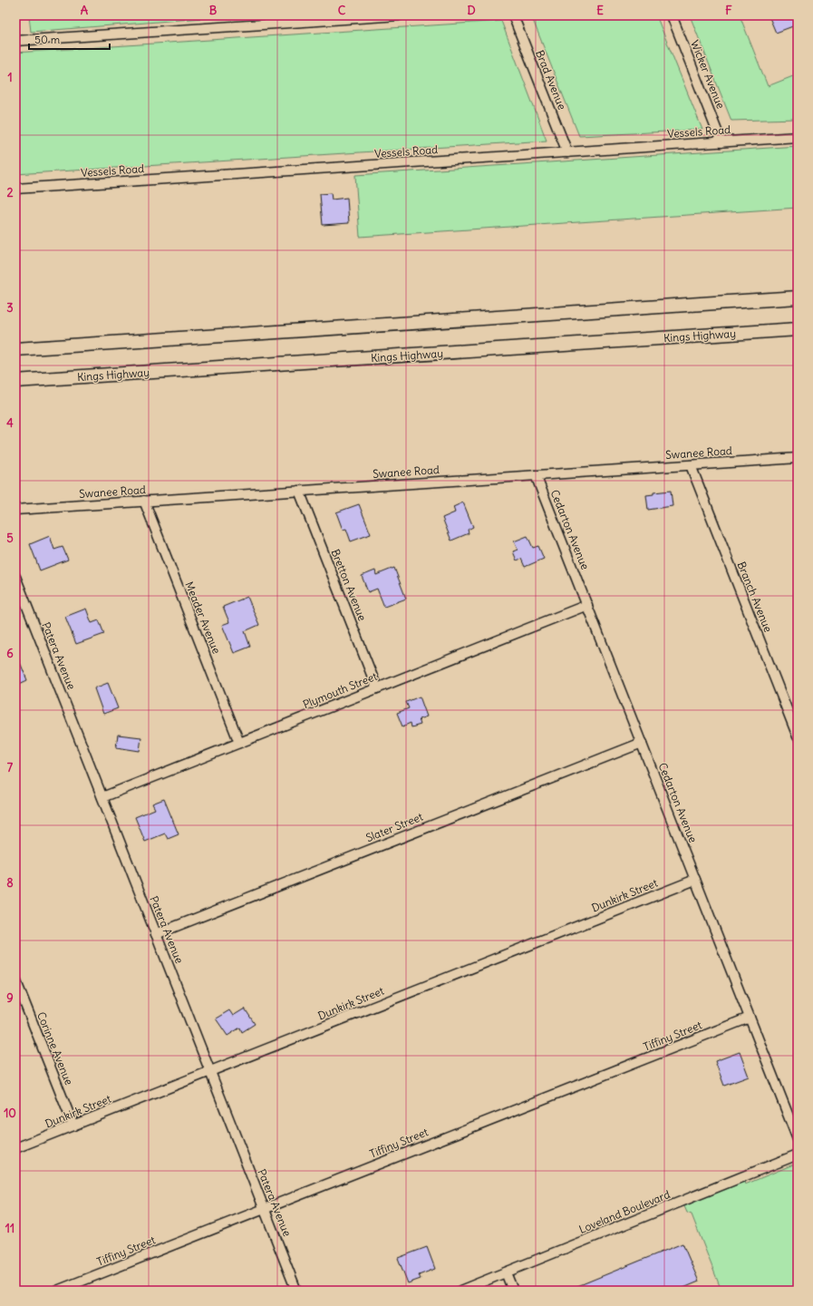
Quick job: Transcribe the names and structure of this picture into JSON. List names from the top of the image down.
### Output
{
  "streets": {
    "main road": ["Kings Highway"],
    "street": [
      "Wicker Avenue",
      "Brad Avenue",
      "Vessels Road",
      "Swanee Road",
      "Cedarton Avenue",
      "Bretton Avenue",
      "Branch Avenue",
      "Meader Avenue",
      "Patera Avenue",
      "Plymouth Street",
      "Slater Street",
      "Dunkirk Street",
      "Tiffiny Street",
      "Corinne Avenue",
      "Loveland Boulevard"
    ]
  },
  "crossings": [
    ["Wicker Avenue", "Vessels Road"],
    ["Brad Avenue", "Vessels Road"],
    ["Swanee Road", "Cedarton Avenue"],
    ["Swanee Road", "Bretton Avenue"],
    ["Swanee Road", "Branch Avenue"],
    ["Swanee Road", "Meader Avenue"],
    ["Cedarton Avenue", "Plymouth Street"],
    ["Cedarton Avenue", "Slater Street"],
    ["Cedarton Avenue", "Dunkirk Street"],
    ["Cedarton Avenue", "Tiffiny Street"],
    ["Bretton Avenue", "Plymouth Street"],
    ["Meader Avenue", "Plymouth Street"],
    ["Patera Avenue", "Plymouth Street"],
    ["Patera Avenue", "Slater Street"],
    ["Patera Avenue", "Dunkirk Street"],
    ["Patera Avenue", "Tiffiny Street"],
    ["Dunkirk Street", "Corinne Avenue"]
  ],
  "scale_bar": "50 m",
  "grid": {
    "columns": [
      "A",
      "B",
      "C",
      "D",
      "E",
      "F"
    ],
    "rows": [
      "1",
      "2",
      "3",
      "4",
      "5",
      "6",
      "7",
      "8",
      "9",
      "10",
      "11"
    ]
  }
}
